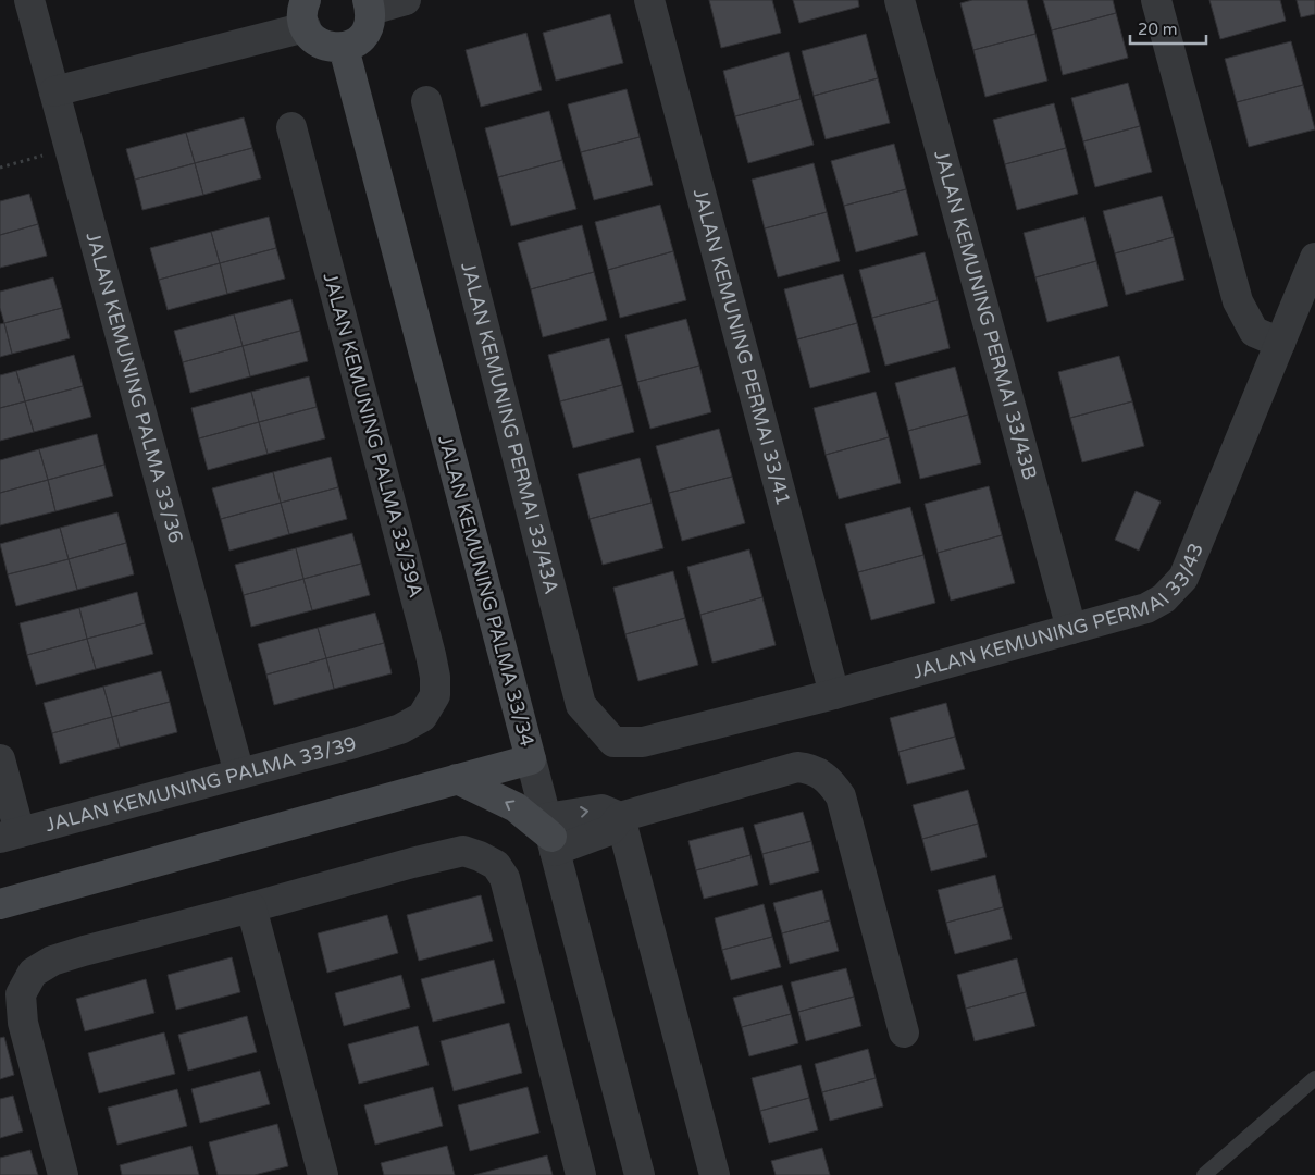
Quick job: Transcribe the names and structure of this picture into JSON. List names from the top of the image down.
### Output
{
  "streets": {
    "main road": ["JALAN KEMUNING PALMA 33/34"],
    "street": [
      "JALAN KEMUNING PERMAI 33/43B",
      "JALAN KEMUNING PERMAI 33/41",
      "JALAN KEMUNING PALMA 33/36",
      "JALAN KEMUNING PERMAI 33/43A",
      "JALAN KEMUNING PALMA 33/39A",
      "JALAN KEMUNING PERMAI 33/43",
      "JALAN KEMUNING PALMA 33/39"
    ]
  },
  "crossings": [
    ["JALAN KEMUNING PERMAI 33/43B", "JALAN KEMUNING PERMAI 33/43"],
    ["JALAN KEMUNING PERMAI 33/41", "JALAN KEMUNING PERMAI 33/43"],
    ["JALAN KEMUNING PALMA 33/36", "JALAN KEMUNING PALMA 33/39"],
    ["JALAN KEMUNING PERMAI 33/43A", "JALAN KEMUNING PERMAI 33/43"],
    ["JALAN KEMUNING PALMA 33/39A", "JALAN KEMUNING PALMA 33/39"]
  ],
  "scale_bar": "20 m"
}
